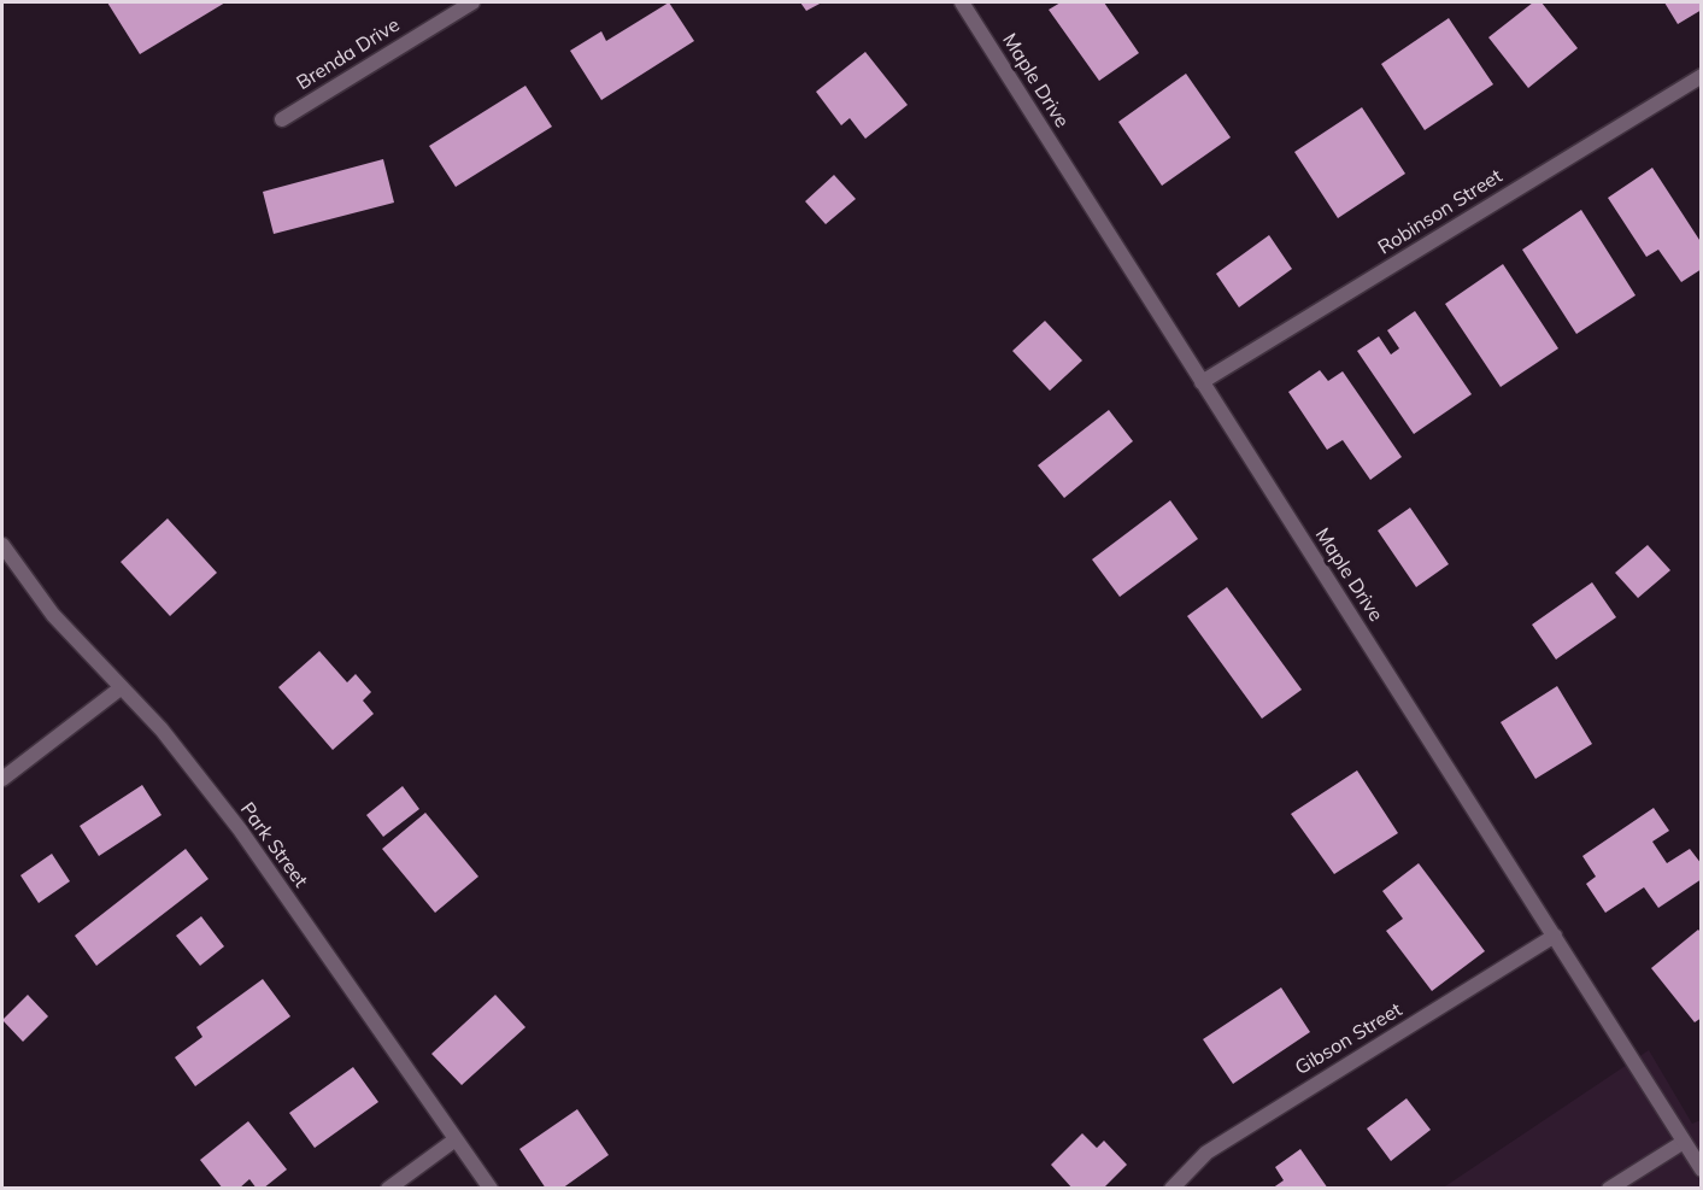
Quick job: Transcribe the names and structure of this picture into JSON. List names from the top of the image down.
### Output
{
  "streets": {
    "street": [
      "Brenda Drive",
      "Maple Drive",
      "Robinson Street",
      "Park Street",
      "Gibson Street"
    ]
  },
  "crossings": [
    ["Maple Drive", "Robinson Street"],
    ["Maple Drive", "Gibson Street"]
  ]
}
